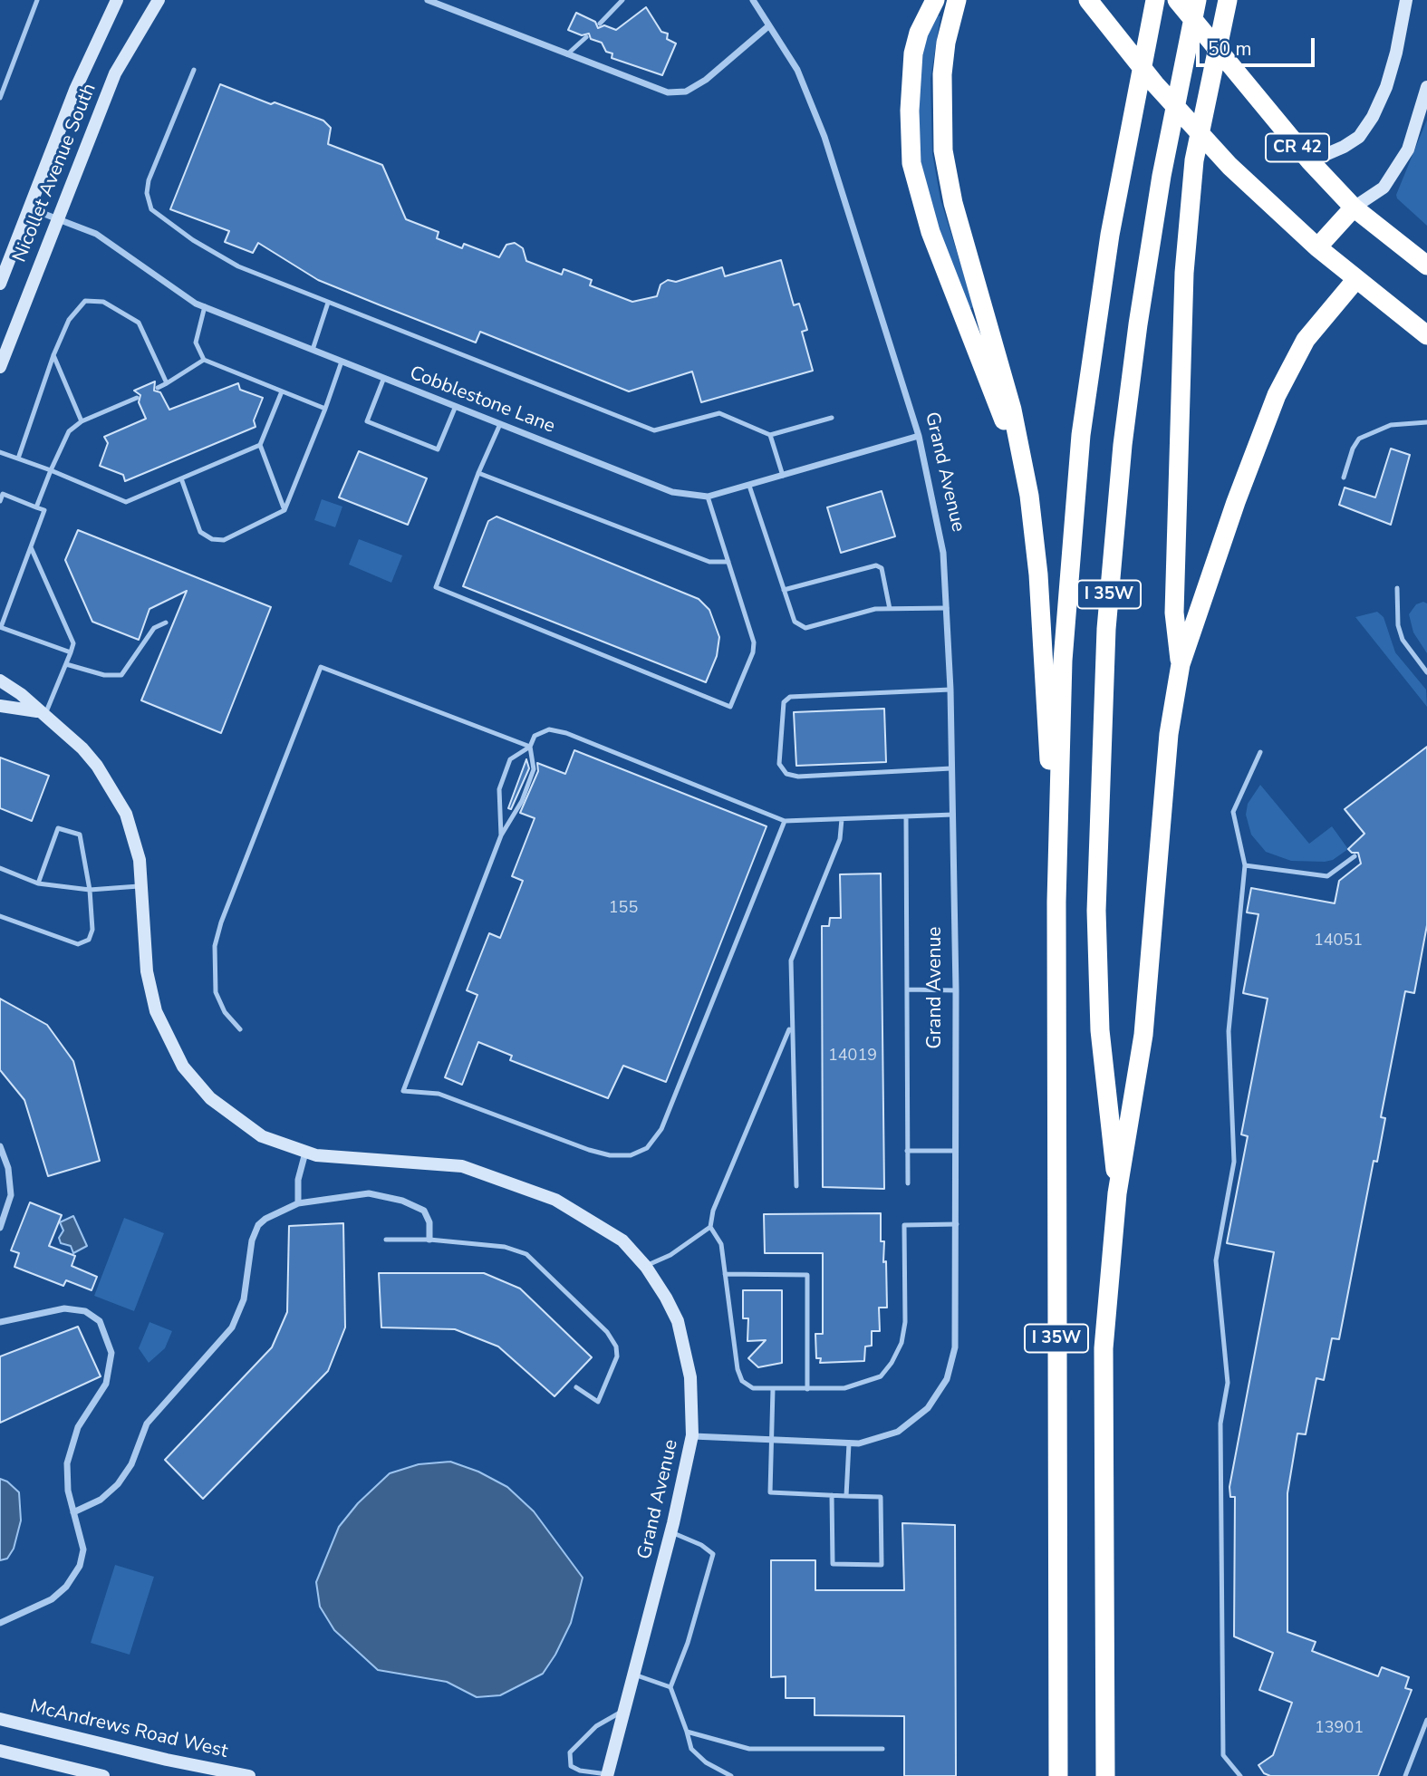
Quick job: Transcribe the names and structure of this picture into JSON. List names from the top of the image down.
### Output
{
  "streets": {
    "highway": ["CR 42", "I 35W"],
    "street": [
      "Nicollet Avenue South",
      "Cobblestone Lane",
      "Grand Avenue",
      "McAndrews Road West"
    ]
  },
  "crossings": [
    ["Nicollet Avenue South", "Cobblestone Lane"],
    ["Cobblestone Lane", "Grand Avenue"]
  ],
  "house_numbers": [
    "155",
    "14051",
    "14019",
    "13901"
  ],
  "scale_bar": "50 m"
}
